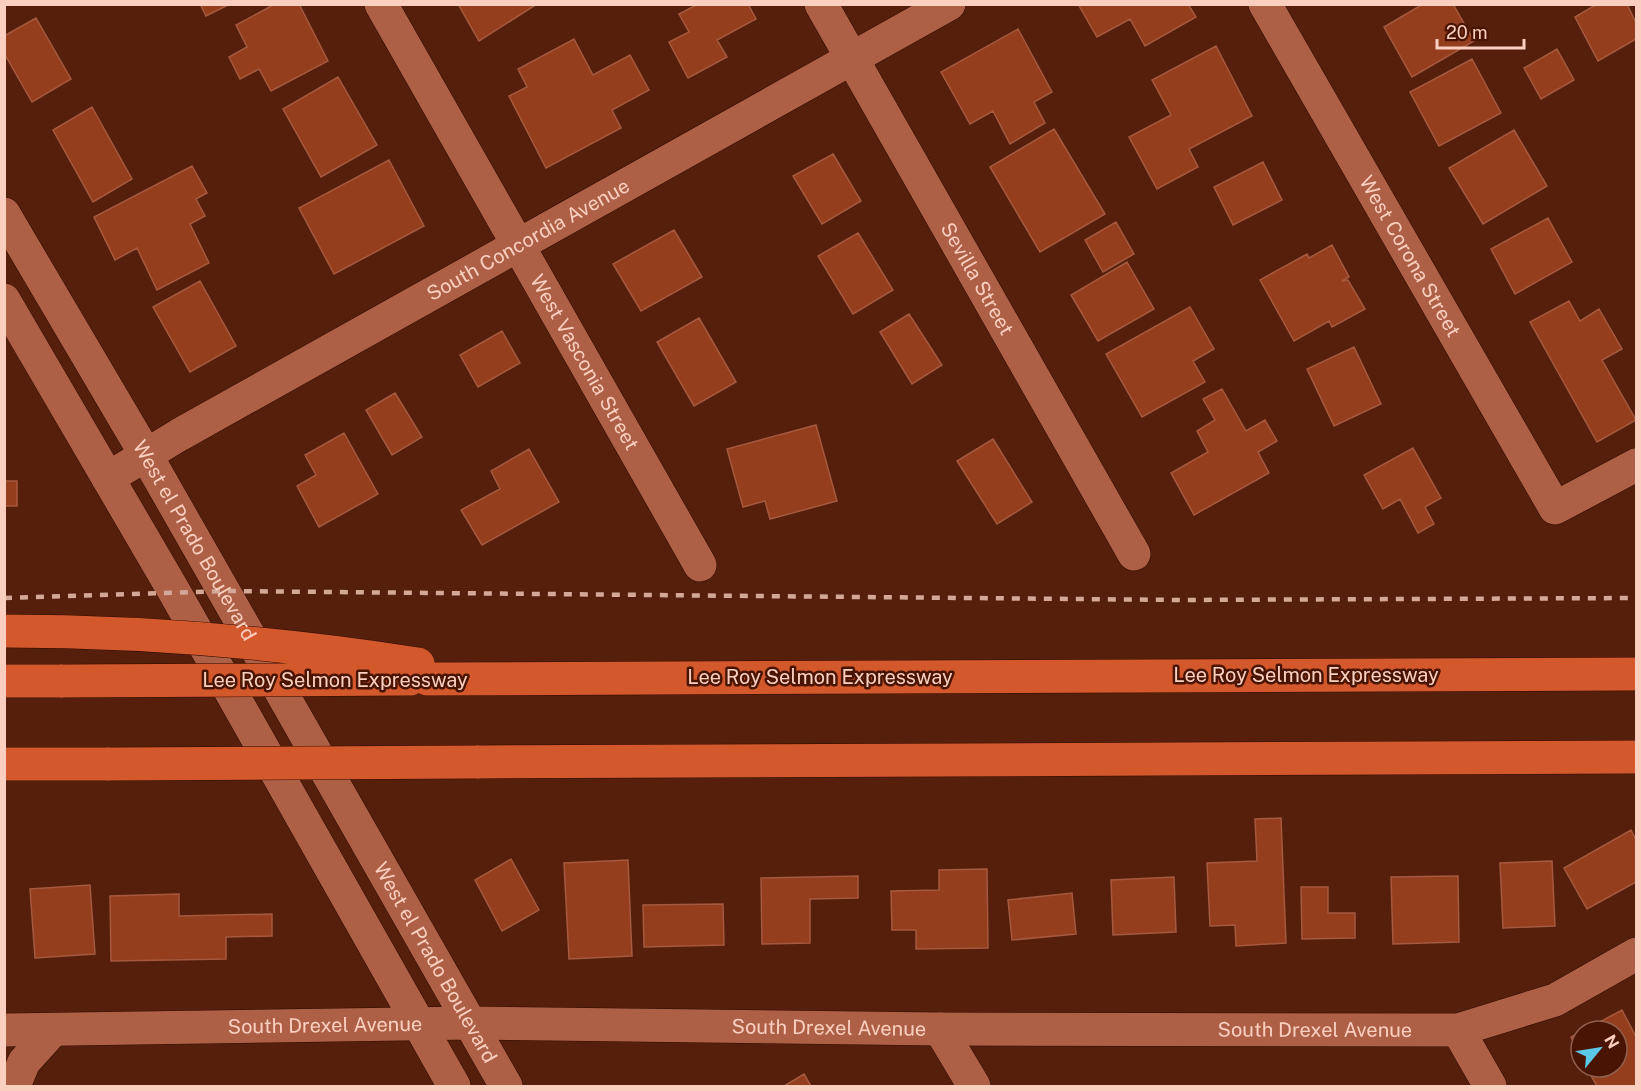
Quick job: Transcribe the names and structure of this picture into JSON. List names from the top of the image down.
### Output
{
  "streets": {
    "highway": ["Lee Roy Selmon Expressway"],
    "street": [
      "South Concordia Avenue",
      "West Corona Street",
      "Sevilla Street",
      "West Vasconia Street",
      "West el Prado Boulevard",
      "South Drexel Avenue"
    ]
  },
  "crossings": [
    ["South Concordia Avenue", "Sevilla Street"],
    ["South Concordia Avenue", "West Vasconia Street"],
    ["South Concordia Avenue", "West el Prado Boulevard"],
    ["West el Prado Boulevard", "South Drexel Avenue"]
  ],
  "scale_bar": "20 m",
  "north": "top right"
}
